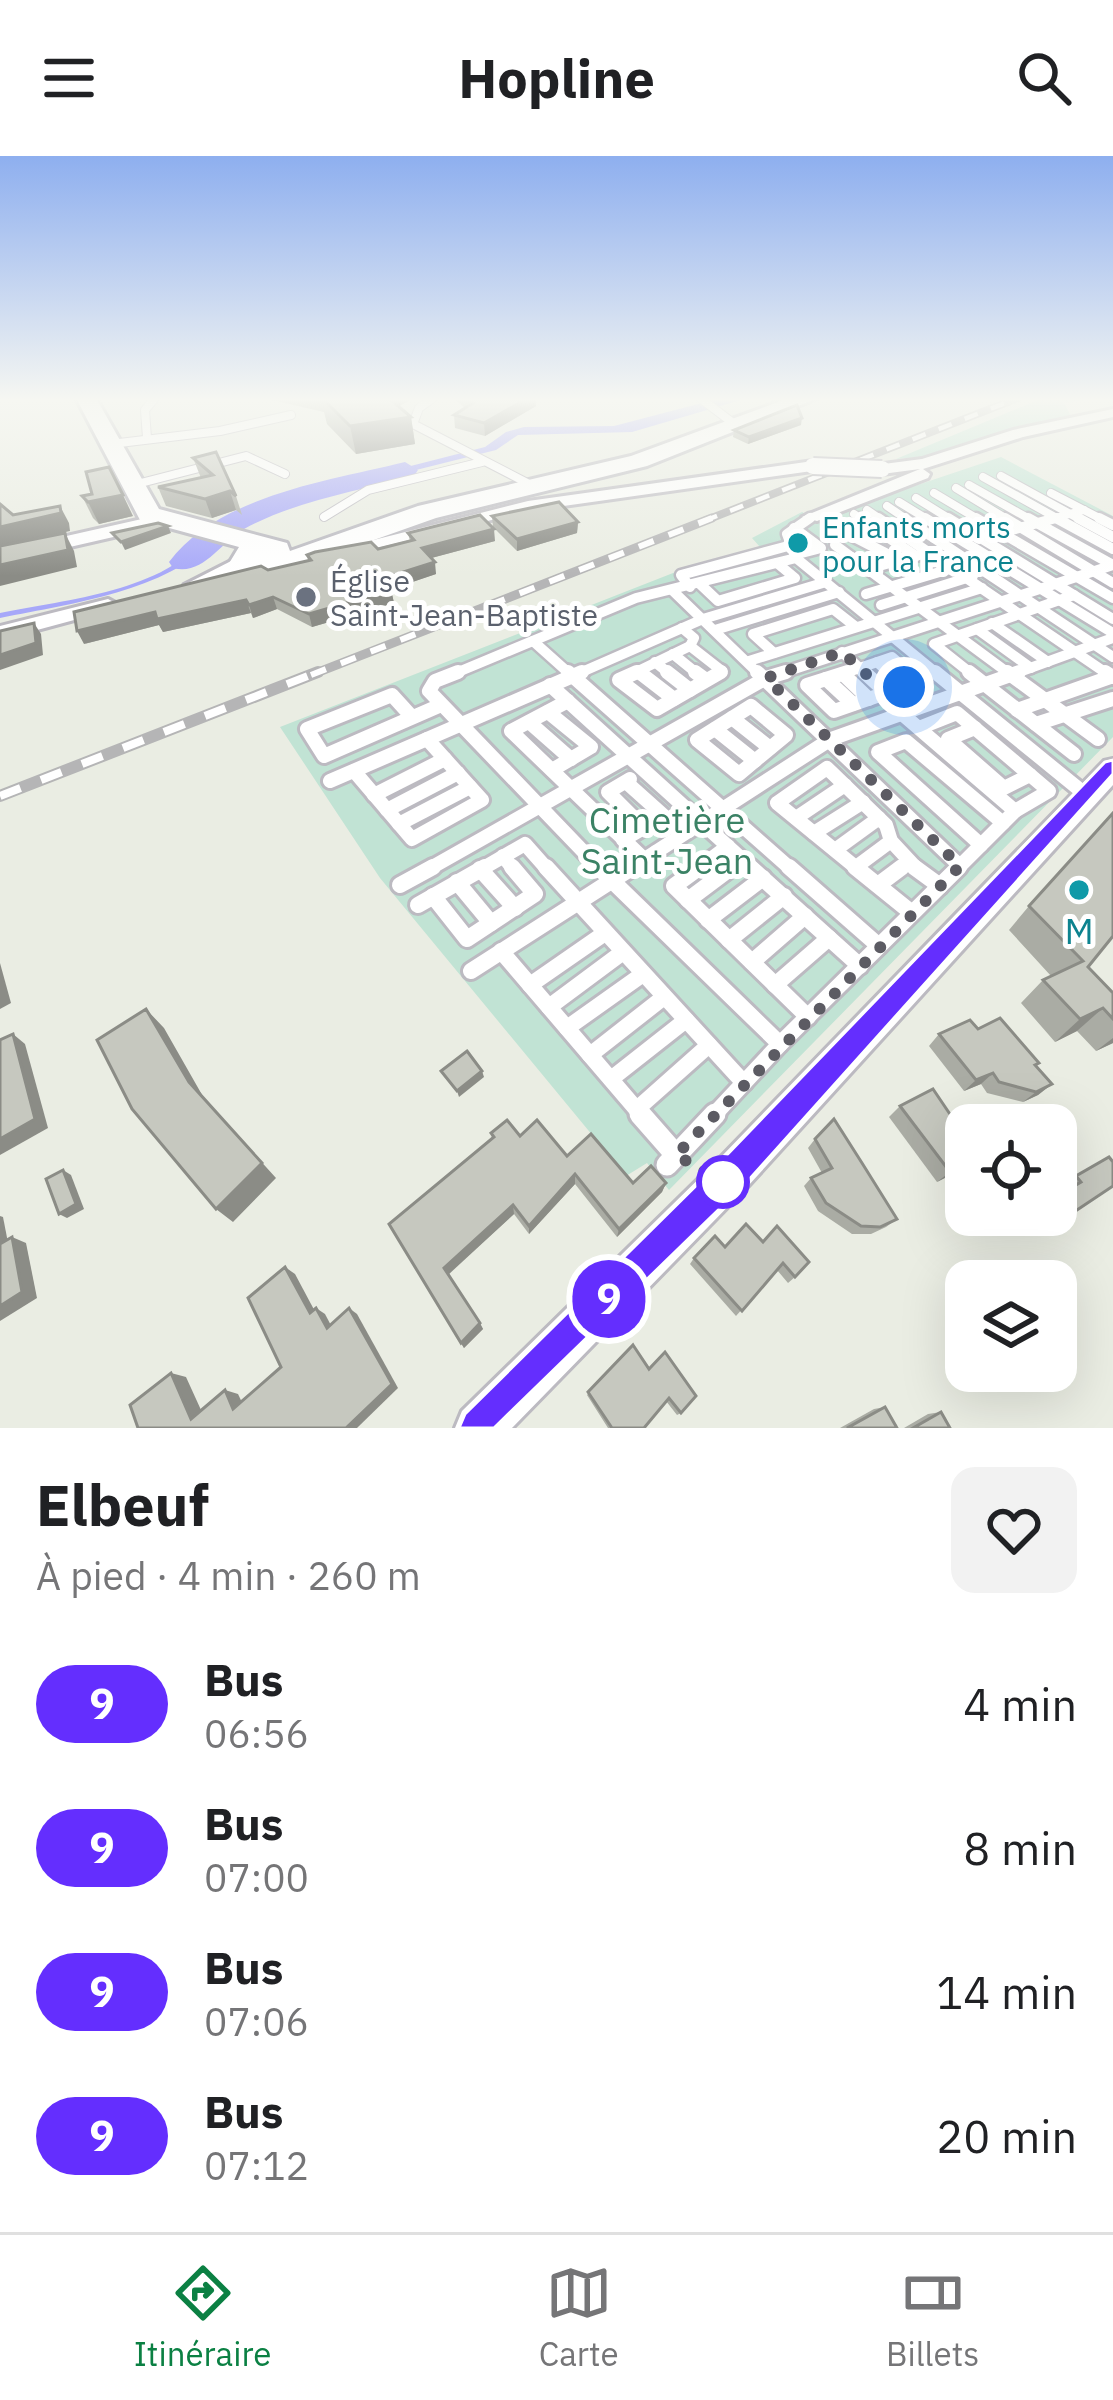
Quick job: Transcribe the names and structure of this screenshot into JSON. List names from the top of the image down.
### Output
{
  "parks": ["Cimetière Saint-Jean"],
  "places": ["Enfants morts pour la France", "Église Saint-Jean-Baptiste", "M"],
  "lines": ["bus line 9"],
  "page": {
    "header": "Hopline",
    "on_map": "9",
    "heading": ["Elbeuf", "À pied · 4 min · 260 m"],
    "list": [
      {
        "mark": "9",
        "name": "Bus",
        "note": "06:56",
        "value": "4 min"
      },
      {
        "mark": "9",
        "name": "Bus",
        "note": "07:00",
        "value": "8 min"
      },
      {
        "mark": "9",
        "name": "Bus",
        "note": "07:06",
        "value": "14 min"
      },
      {
        "mark": "9",
        "name": "Bus",
        "note": "07:12",
        "value": "20 min"
      }
    ],
    "tabs": ["Itinéraire", "Carte", "Billets"]
  }
}
